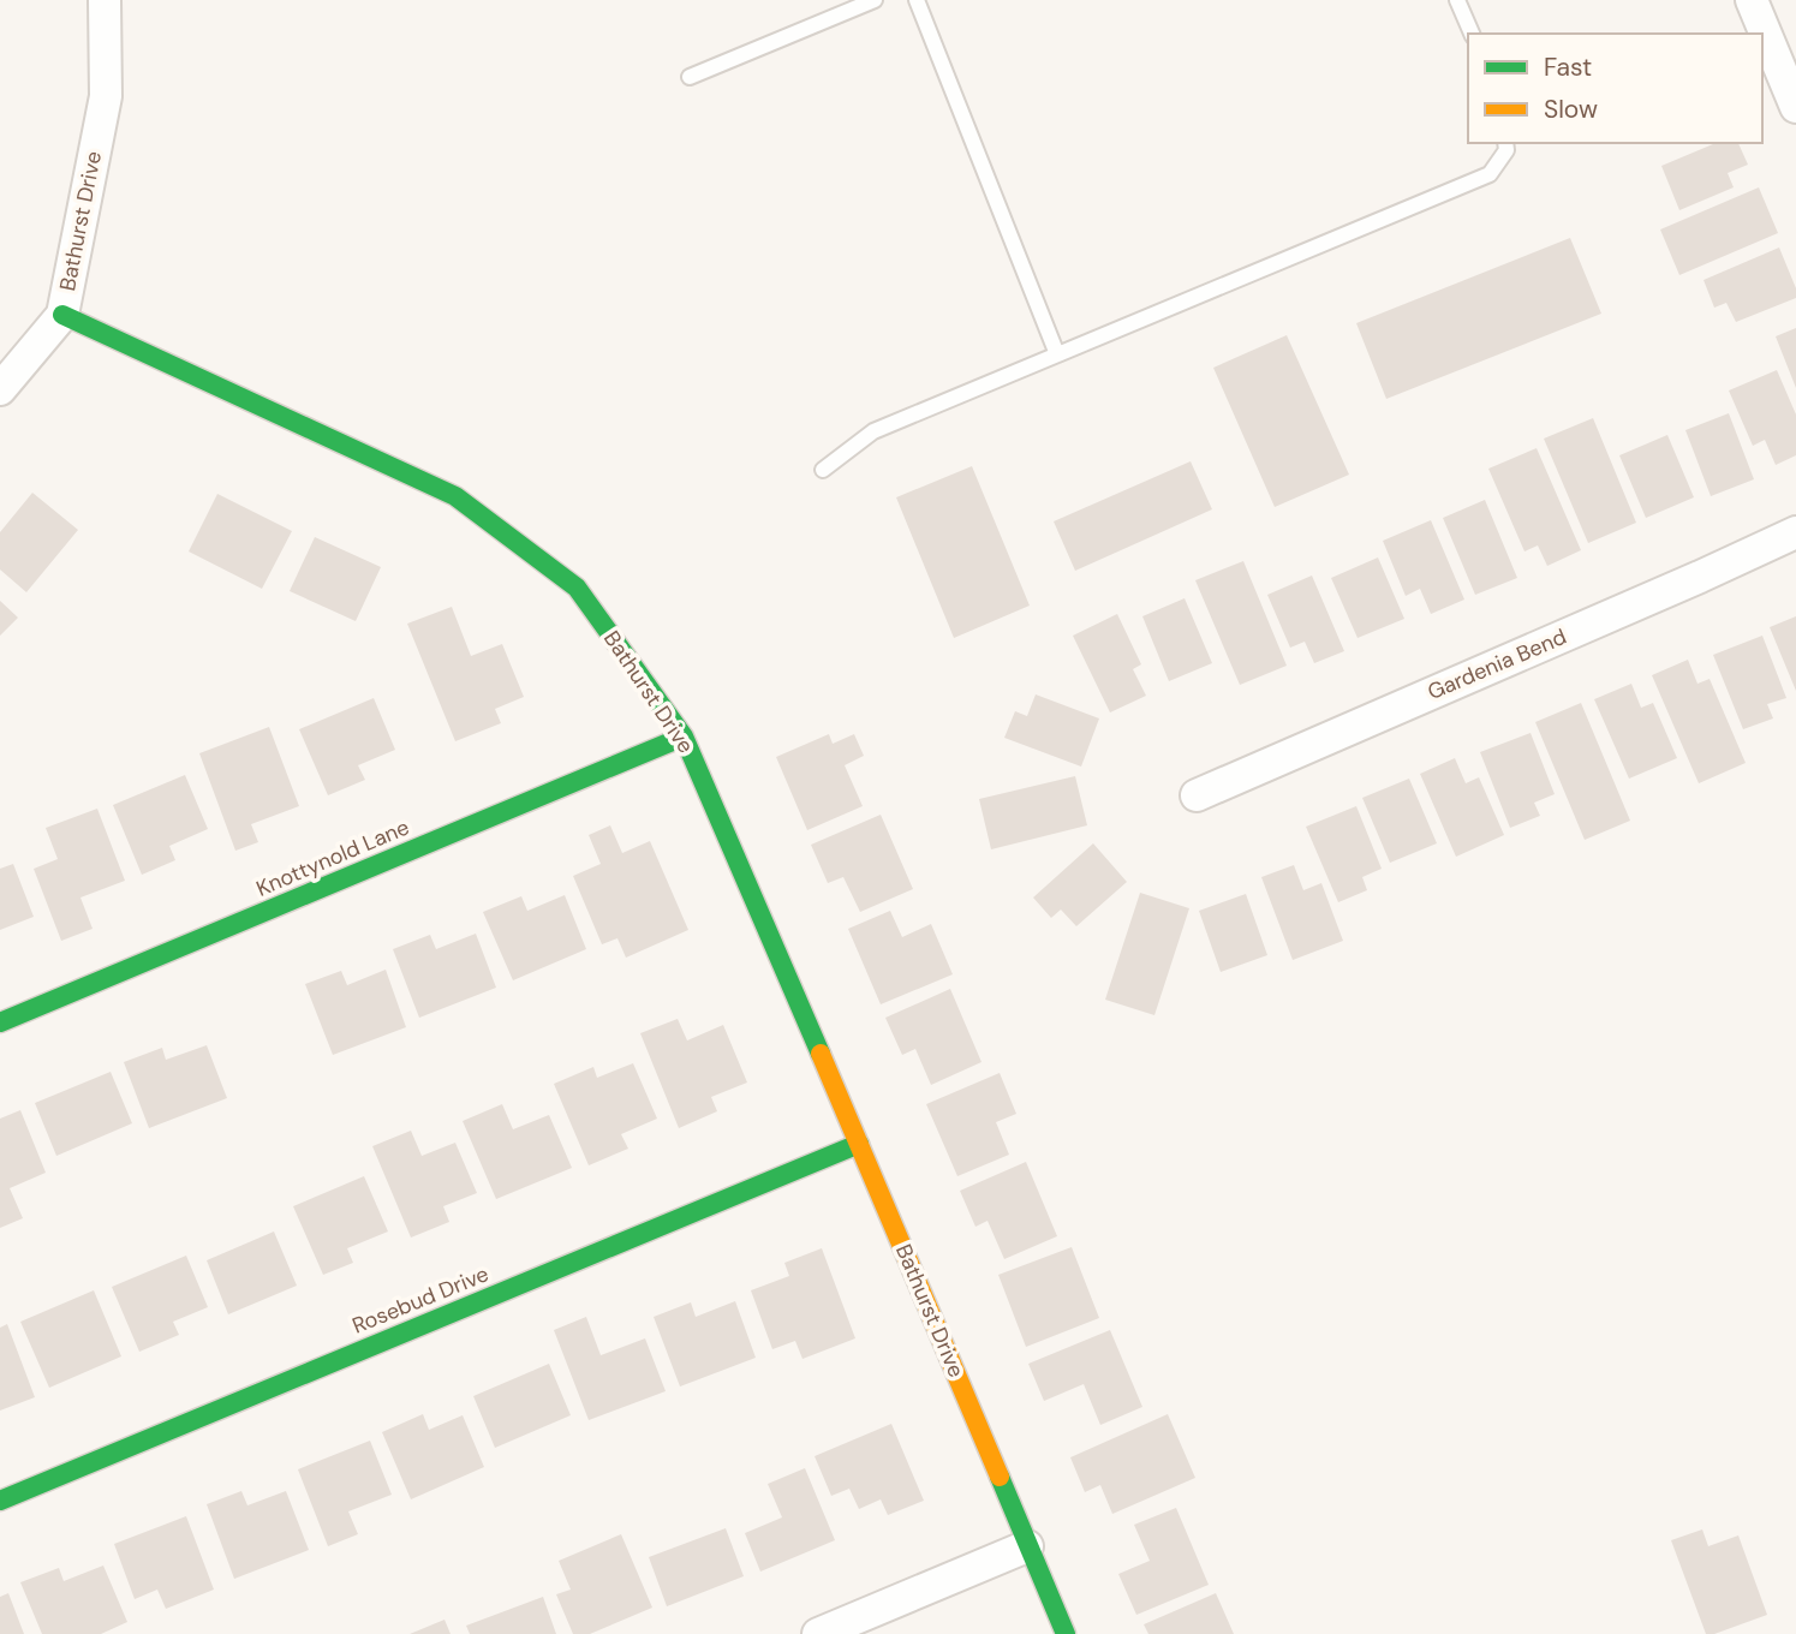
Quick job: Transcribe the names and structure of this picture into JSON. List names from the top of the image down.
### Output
{
  "streets": {
    "street": [
      "Bathurst Drive",
      "Gardenia Bend",
      "Knottynold Lane",
      "Rosebud Drive"
    ]
  },
  "crossings": [
    ["Bathurst Drive", "Knottynold Lane"],
    ["Bathurst Drive", "Rosebud Drive"]
  ],
  "legend": ["Fast", "Slow"]
}
